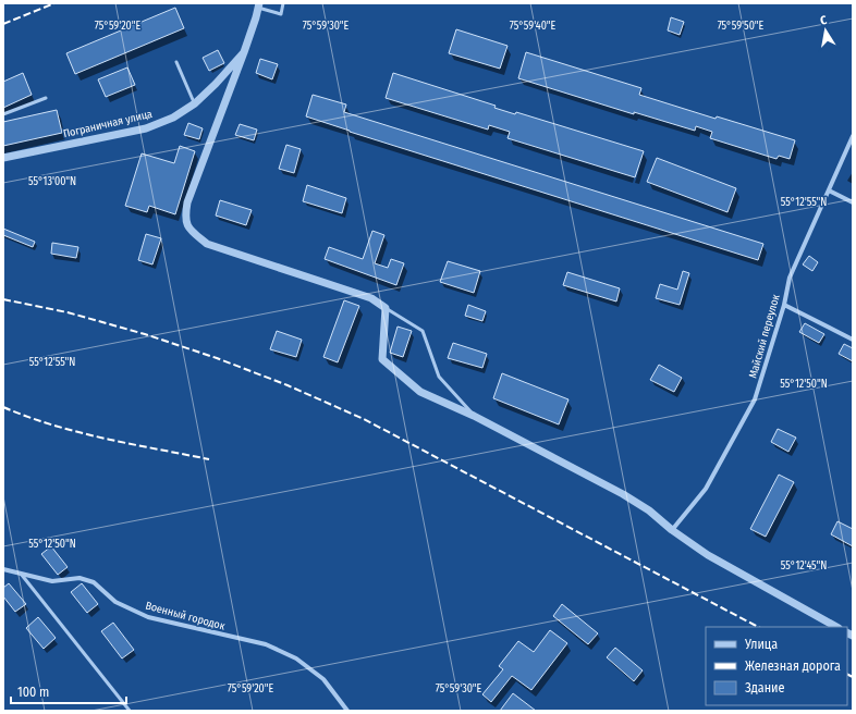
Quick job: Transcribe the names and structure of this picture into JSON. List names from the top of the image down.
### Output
{
  "streets": {
    "street": ["Пограничная улица", "Майский переулок", "Военный городок"]
  },
  "legend": ["Улица", "Железная дорога", "Здание"],
  "scale_bar": "100 m",
  "north": "top",
  "coordinates": [
    "75°59'20\"E",
    "75°59'30\"E",
    "75°59'40\"E",
    "75°59'50\"E",
    "55°13'00\"N",
    "55°12'55\"N",
    "55°12'50\"N",
    "55°12'45\"N"
  ]
}
